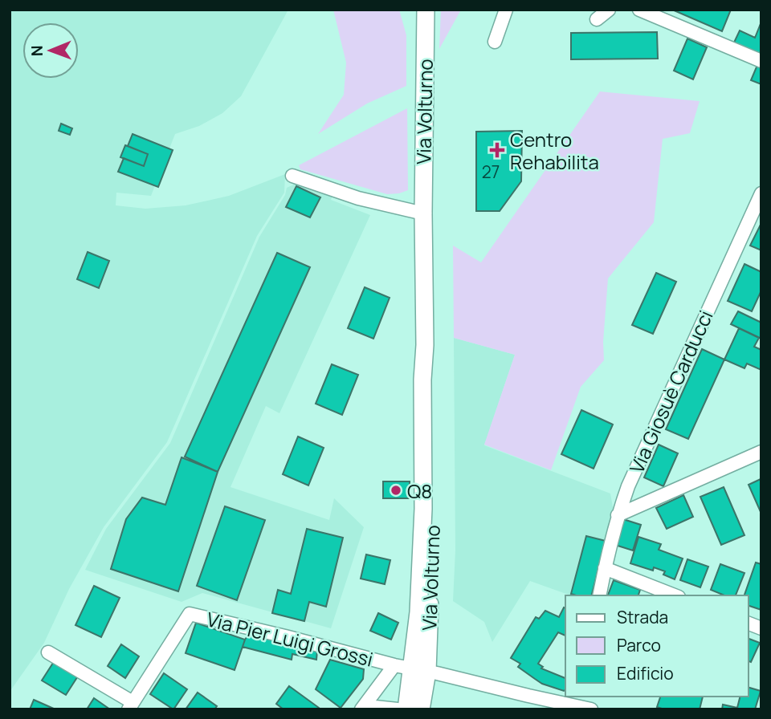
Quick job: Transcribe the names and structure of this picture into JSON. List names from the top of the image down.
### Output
{
  "streets": {
    "street": ["Via Volturno", "Via Giosuè Carducci", "Via Pier Luigi Grossi"]
  },
  "crossings": [
    ["Via Volturno", "Via Pier Luigi Grossi"]
  ],
  "places": {
    "health": ["Centro Rehabilita"],
    "other": ["Q8"]
  },
  "house_numbers": ["27"],
  "legend": ["Strada", "Parco", "Edificio"],
  "north": "left"
}
